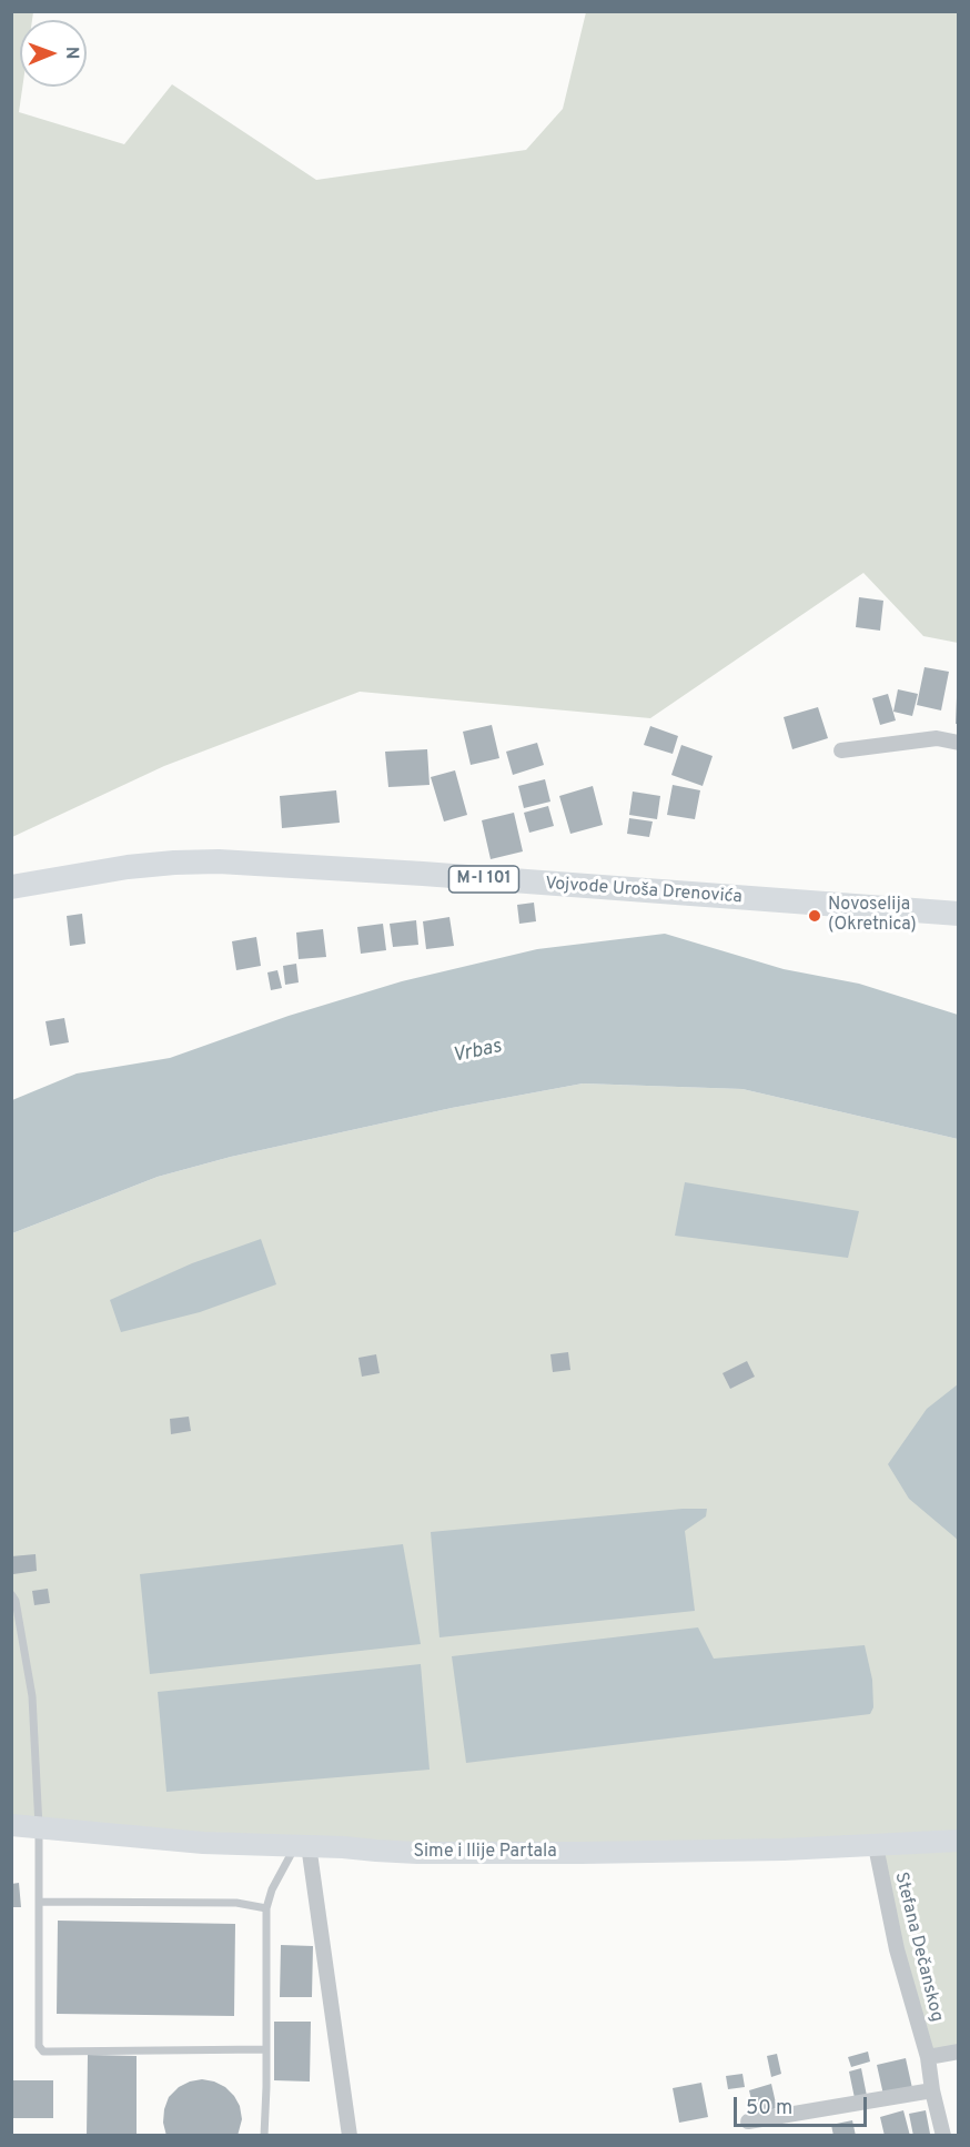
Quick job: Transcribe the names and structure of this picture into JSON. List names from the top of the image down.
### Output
{
  "streets": {
    "main road": ["M-I 101", "Vojvode Uroša Drenovića"],
    "street": ["Sime i Ilije Partala", "Stefana Dečanskog"]
  },
  "crossings": [
    ["Sime i Ilije Partala", "Stefana Dečanskog"]
  ],
  "water": ["Vrbas"],
  "places": ["Novoselija (Okretnica)"],
  "scale_bar": "50 m",
  "north": "right"
}
